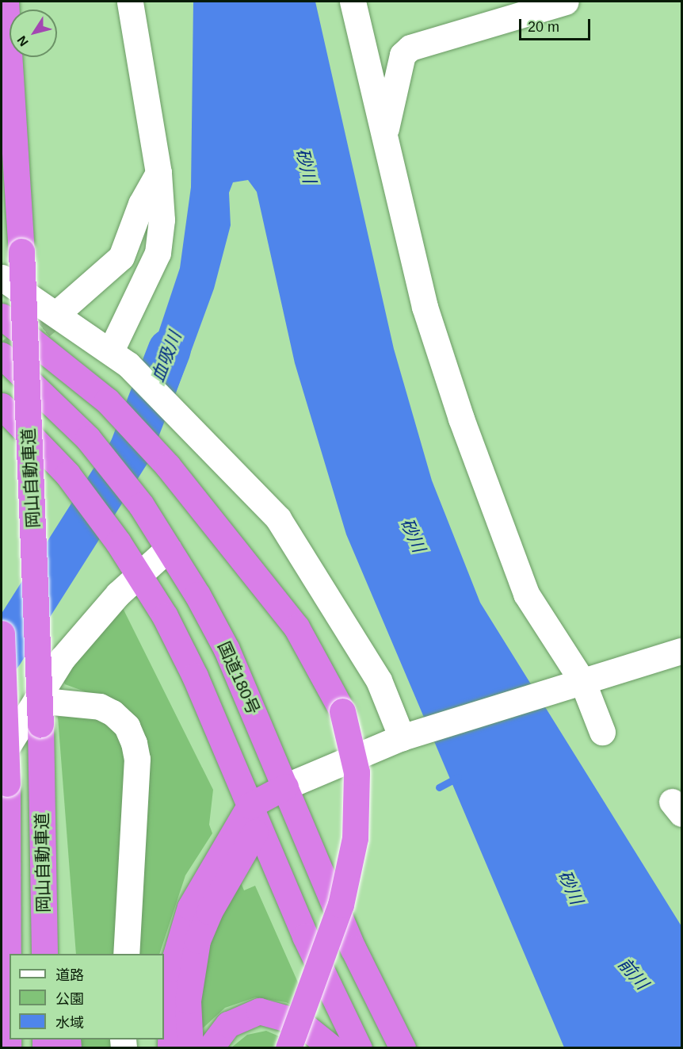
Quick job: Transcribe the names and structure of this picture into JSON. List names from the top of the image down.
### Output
{
  "streets": {
    "highway": ["岡山自動車道", "国道180号"]
  },
  "water": ["砂川", "血吸川", "前川"],
  "legend": ["道路", "公園", "水域"],
  "scale_bar": "20 m",
  "north": "bottom left"
}
